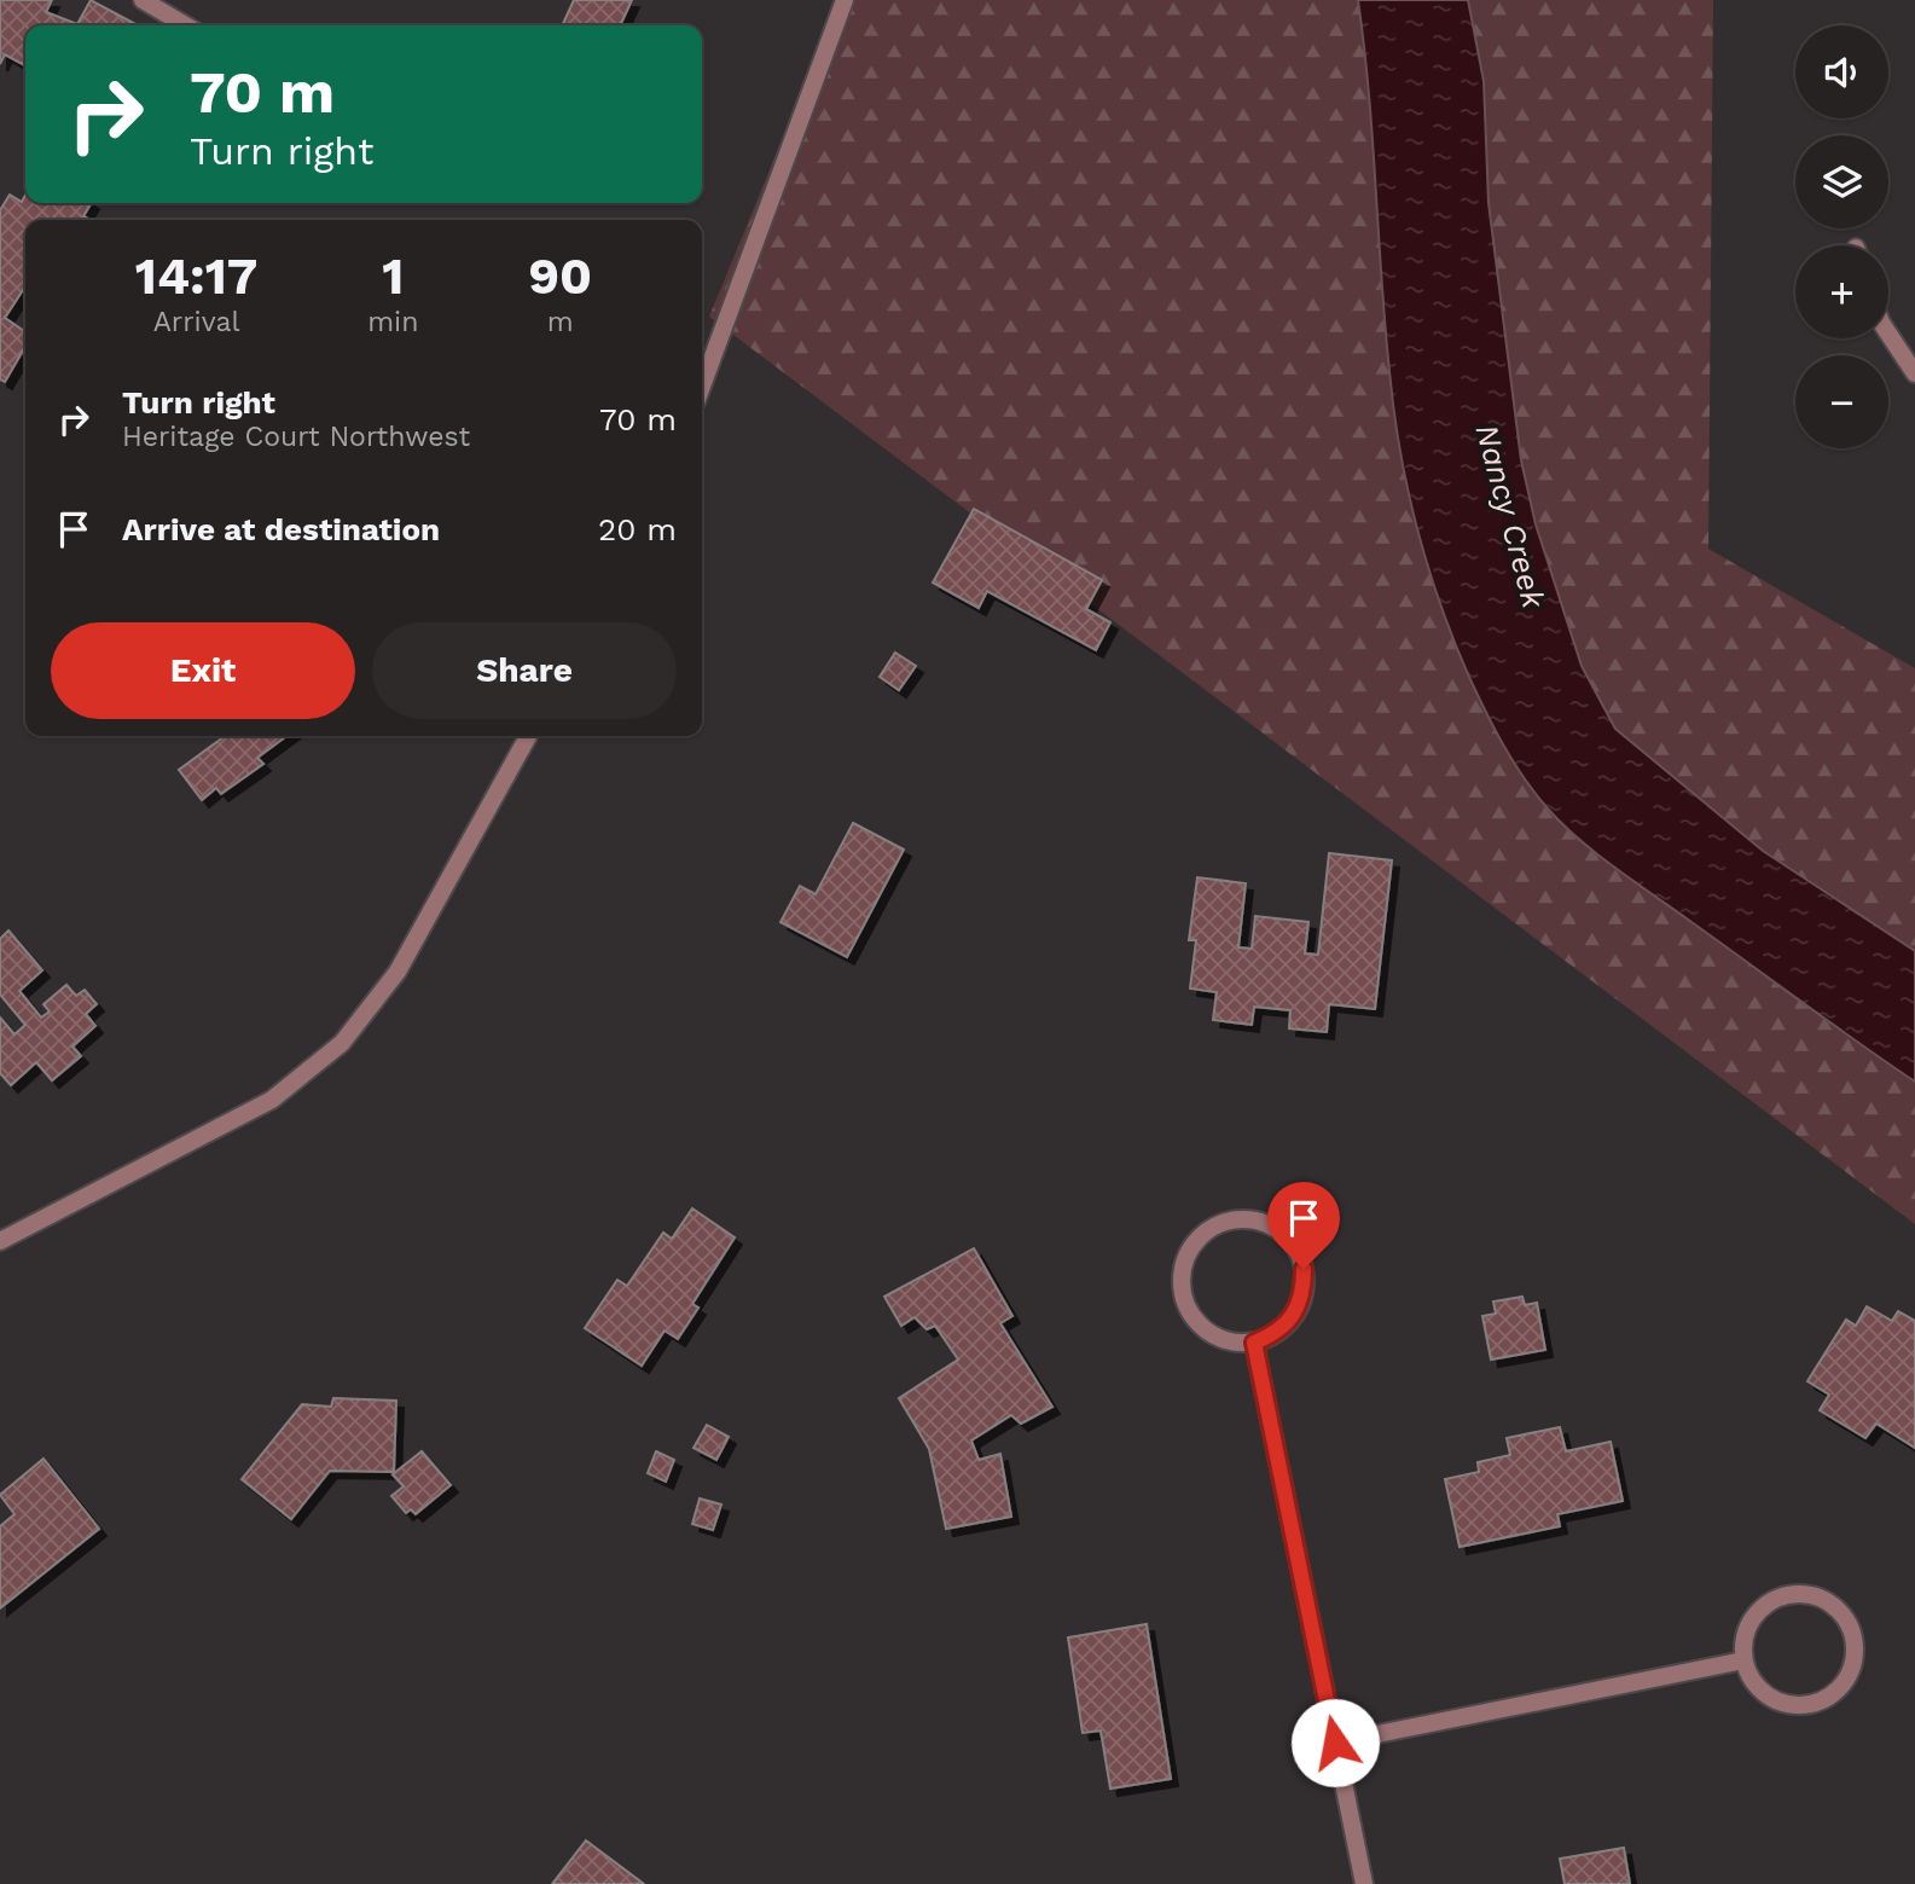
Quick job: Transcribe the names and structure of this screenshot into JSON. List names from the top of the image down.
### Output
{
  "water": ["Nancy Creek"],
  "page": {
    "map_buttons": ["+", "−"],
    "turn": ["70 m", "Turn right"],
    "eta": [
      "14:17",
      "Arrival",
      "1",
      "min",
      "90",
      "m"
    ],
    "list": [
      {
        "name": "Turn right",
        "note": "Heritage Court Northwest",
        "value": "70 m"
      },
      {
        "name": "Arrive at destination",
        "value": "20 m"
      }
    ],
    "buttons": ["Exit", "Share"]
  }
}
